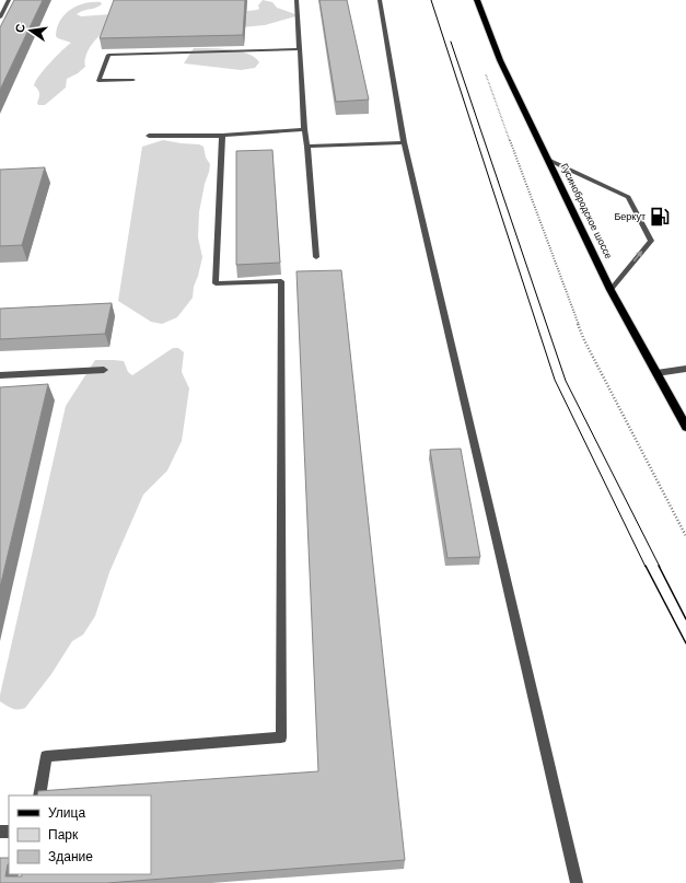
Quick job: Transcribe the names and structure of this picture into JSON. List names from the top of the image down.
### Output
{
  "streets": {
    "main road": ["Гусинобродское шоссе"]
  },
  "places": {
    "fuel station": ["Беркут"]
  },
  "legend": ["Улица", "Парк", "Здание"],
  "north": "left"
}
